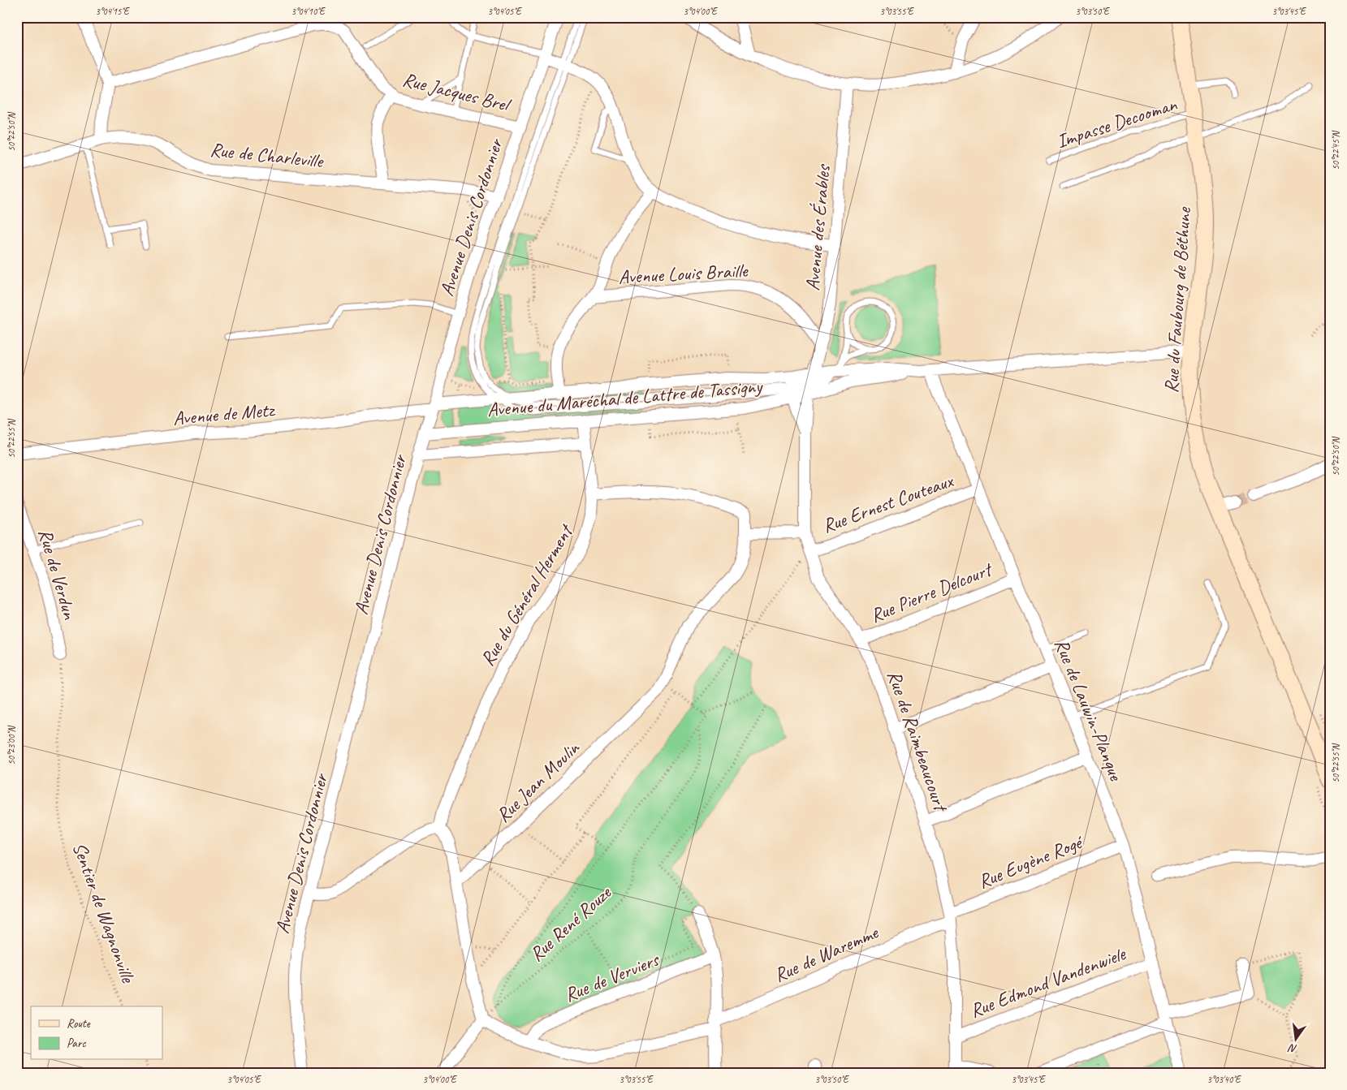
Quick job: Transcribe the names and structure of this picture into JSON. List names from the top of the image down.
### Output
{
  "streets": {
    "street": [
      "Rue Jacques Brel",
      "Rue de Charleville",
      "Avenue Denis Cordonnier",
      "Avenue des Érables",
      "Avenue Louis Braille",
      "Rue du Faubourg de Béthune",
      "Avenue du Maréchal de Lattre de Tassigny",
      "Avenue de Metz",
      "Rue Ernest Couteaux",
      "Rue de Verdun",
      "Rue Pierre Delcourt",
      "Rue du Général Herment",
      "Rue de Lauwin-Planque",
      "Rue de Raimbeaucourt",
      "Rue Jean Moulin",
      "Rue Eugène Rogé",
      "Rue de Waremme",
      "Rue de Verviers",
      "Rue Edmond Vandenwiele"
    ],
    "lane": ["Impasse Decooman"],
    "path": ["Sentier de Wagnonville", "Rue René Rouze"]
  },
  "crossings": [
    ["Rue Jacques Brel", "Avenue Denis Cordonnier"],
    ["Impasse Decooman", "Rue du Faubourg de Béthune"],
    ["Rue de Charleville", "Avenue Denis Cordonnier"],
    ["Avenue Denis Cordonnier", "Avenue du Maréchal de Lattre de Tassigny"],
    ["Avenue Denis Cordonnier", "Avenue de Metz"],
    ["Avenue des Érables", "Avenue Louis Braille"],
    ["Avenue des Érables", "Avenue du Maréchal de Lattre de Tassigny"],
    ["Avenue des Érables", "Rue de Raimbeaucourt"],
    ["Avenue Louis Braille", "Avenue du Maréchal de Lattre de Tassigny"],
    ["Rue du Faubourg de Béthune", "Avenue du Maréchal de Lattre de Tassigny"],
    ["Avenue du Maréchal de Lattre de Tassigny", "Avenue de Metz"],
    ["Avenue du Maréchal de Lattre de Tassigny", "Rue du Général Herment"],
    ["Avenue du Maréchal de Lattre de Tassigny", "Rue de Lauwin-Planque"],
    ["Avenue du Maréchal de Lattre de Tassigny", "Rue de Raimbeaucourt"],
    ["Rue Ernest Couteaux", "Rue de Lauwin-Planque"],
    ["Rue Ernest Couteaux", "Rue de Raimbeaucourt"],
    ["Rue de Verdun", "Sentier de Wagnonville"],
    ["Rue Pierre Delcourt", "Rue de Lauwin-Planque"],
    ["Rue Pierre Delcourt", "Rue de Raimbeaucourt"],
    ["Rue du Général Herment", "Rue Jean Moulin"],
    ["Rue de Lauwin-Planque", "Rue Eugène Rogé"],
    ["Rue de Lauwin-Planque", "Rue Edmond Vandenwiele"],
    ["Rue de Raimbeaucourt", "Rue Eugène Rogé"],
    ["Rue de Raimbeaucourt", "Rue de Waremme"],
    ["Rue de Raimbeaucourt", "Rue Edmond Vandenwiele"],
    ["Rue Eugène Rogé", "Rue de Waremme"],
    ["Rue René Rouze", "Rue de Waremme"],
    ["Rue de Waremme", "Rue de Verviers"]
  ],
  "legend": ["Route", "Parc"],
  "north": "bottom",
  "coordinates": [
    "3°04'15\"E",
    "3°04'10\"E",
    "3°04'05\"E",
    "3°04'00\"E",
    "3°03'55\"E",
    "3°03'50\"E",
    "3°03'45\"E",
    "50°22'50\"N",
    "50°22'45\"N",
    "50°22'55\"N",
    "50°23'00\"N",
    "3°03'40\"E"
  ]
}
